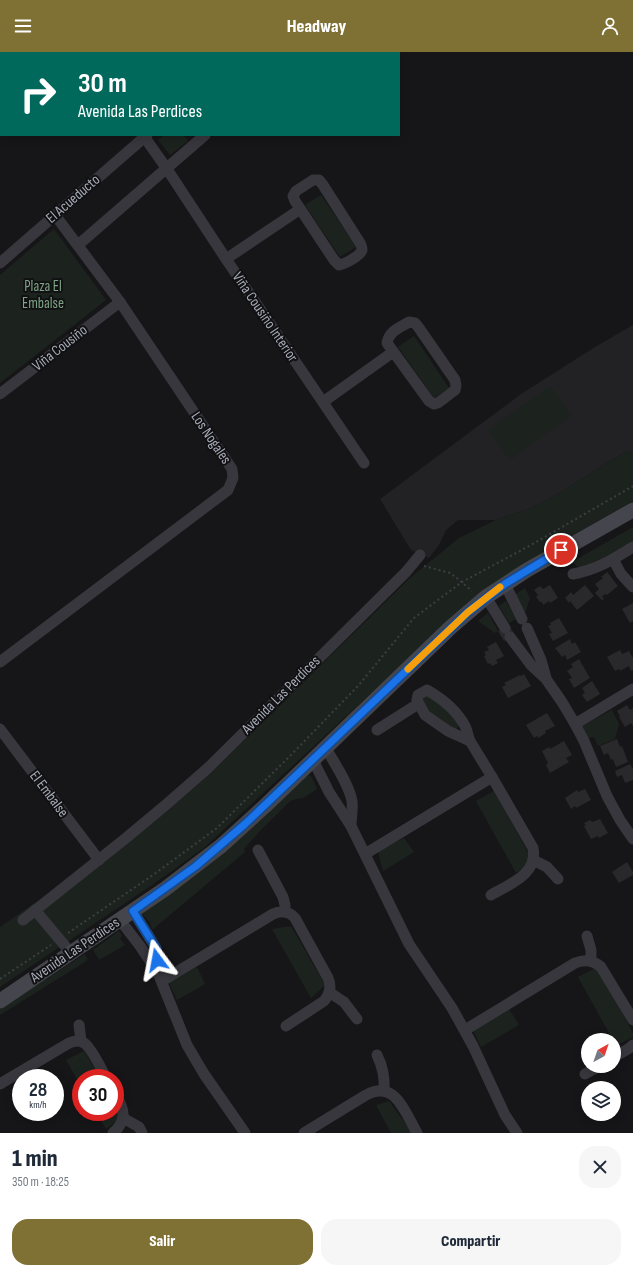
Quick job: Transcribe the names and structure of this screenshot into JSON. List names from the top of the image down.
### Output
{
  "streets": {
    "street": [
      "El Acueducto",
      "Viña Cousiño Interior",
      "Viña Cousiño",
      "Los Nogales",
      "Avenida Las Perdices",
      "El Embalse"
    ]
  },
  "crossings": [
    ["El Acueducto", "Viña Cousiño Interior"],
    ["El Acueducto", "Los Nogales"],
    ["Viña Cousiño", "Los Nogales"],
    ["Avenida Las Perdices", "El Embalse"]
  ],
  "parks": ["Plaza El Embalse"],
  "north": "top right",
  "page": {
    "header": "Headway",
    "turn": ["30 m", "Avenida Las Perdices"],
    "speed": "28 km/h",
    "limit": "30",
    "heading": ["1 min", "350 m · 18:25"],
    "buttons": ["Salir", "Compartir"]
  }
}
